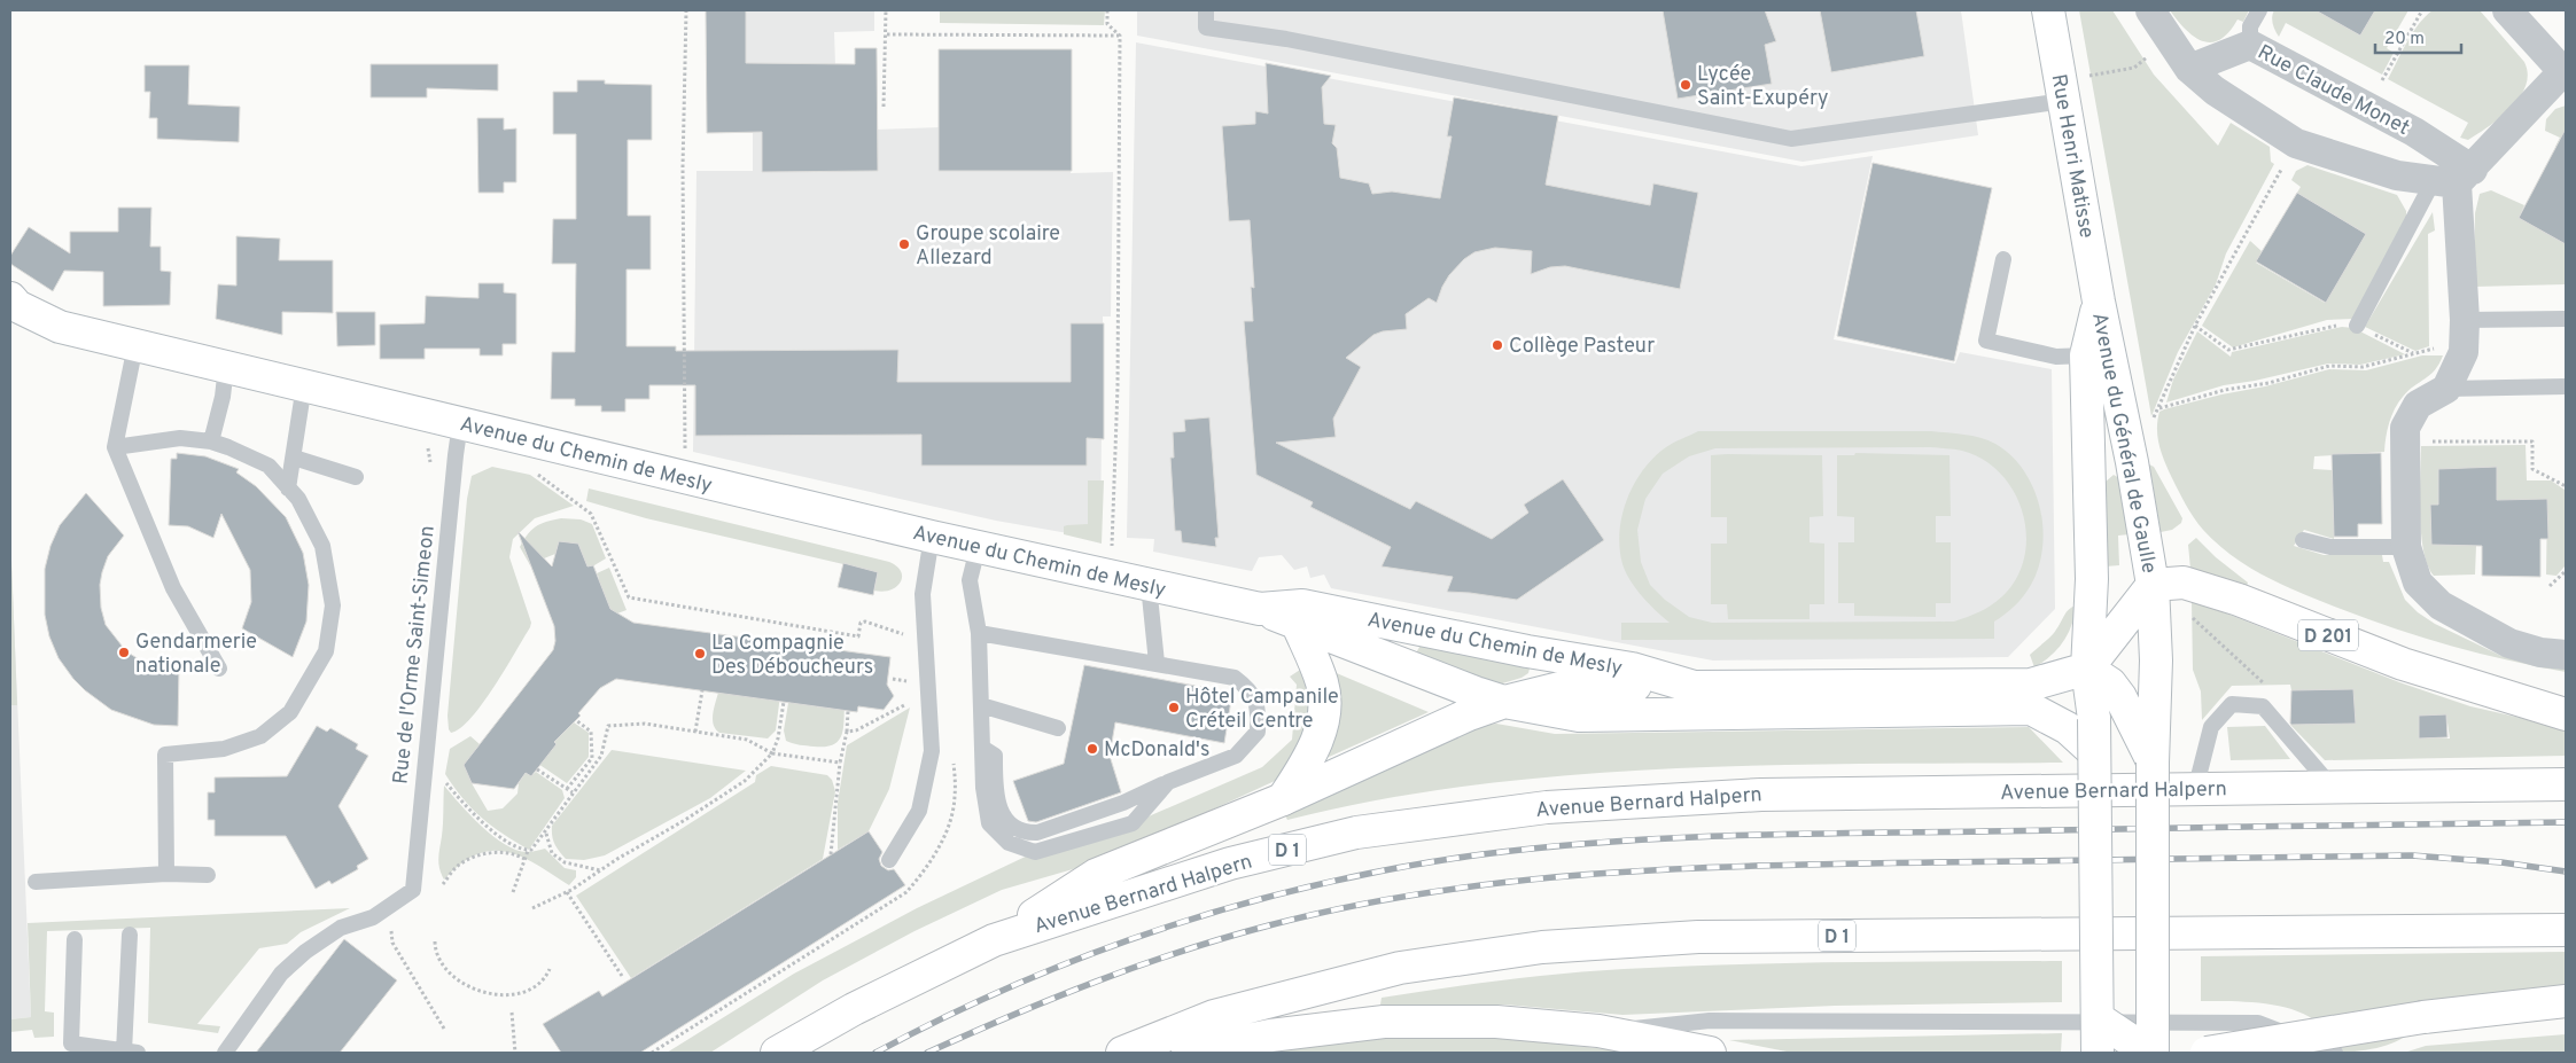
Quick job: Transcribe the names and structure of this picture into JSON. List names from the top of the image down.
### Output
{
  "streets": {
    "main road": [
      "Rue Henri Matisse",
      "Avenue du Général de Gaulle",
      "Avenue du Chemin de Mesly",
      "D 201",
      "Avenue Bernard Halpern",
      "D 1"
    ],
    "street": ["Rue Claude Monet"],
    "lane": ["Rue de l'Orme Saint-Simeon"]
  },
  "crossings": [
    ["Rue Henri Matisse", "Avenue du Général de Gaulle"],
    ["Avenue du Général de Gaulle", "Avenue du Chemin de Mesly"],
    ["Avenue du Général de Gaulle", "D 201"],
    ["Avenue du Chemin de Mesly", "Rue de l'Orme Saint-Simeon"]
  ],
  "places": [
    "Lycée Saint-Exupéry",
    "Groupe scolaire Allezard",
    "Collège Pasteur",
    "Gendarmerie nationale",
    "La Compagnie Des Déboucheurs",
    "Hôtel Campanile Créteil Centre",
    "McDonald's"
  ],
  "scale_bar": "20 m"
}
